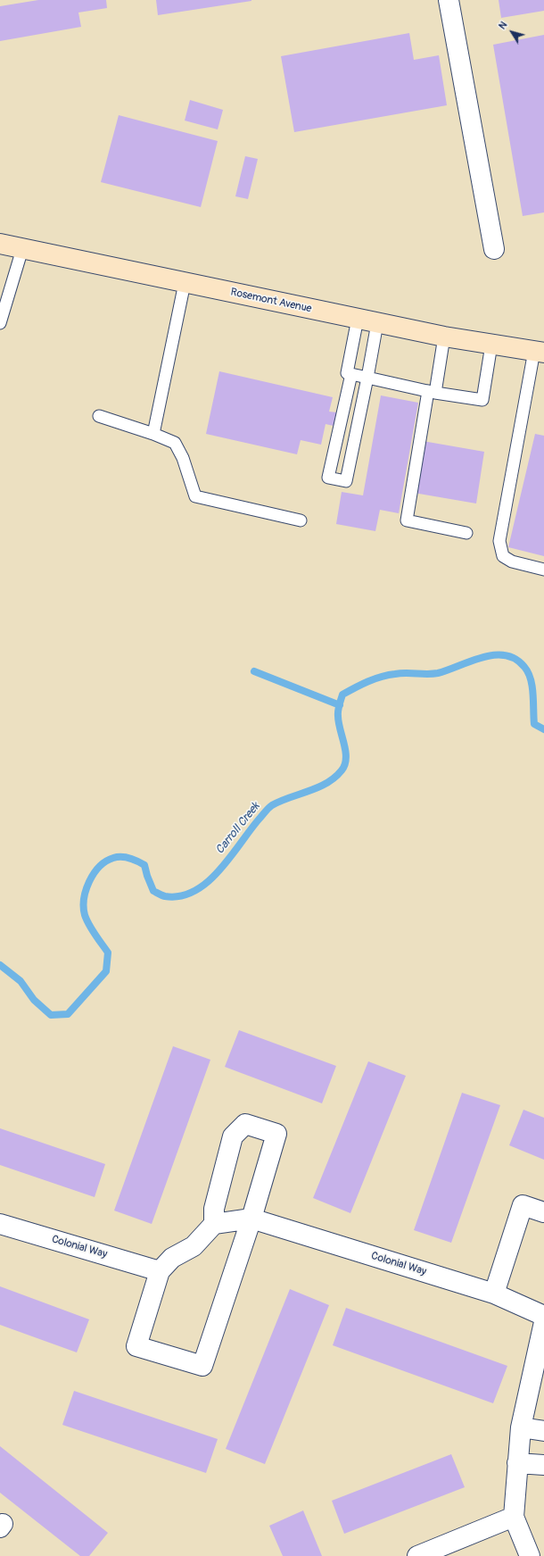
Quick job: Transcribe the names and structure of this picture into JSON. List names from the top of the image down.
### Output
{
  "streets": {
    "main road": ["Rosemont Avenue"],
    "street": ["Colonial Way"]
  },
  "water": ["Carroll Creek"],
  "north": "top left"
}
